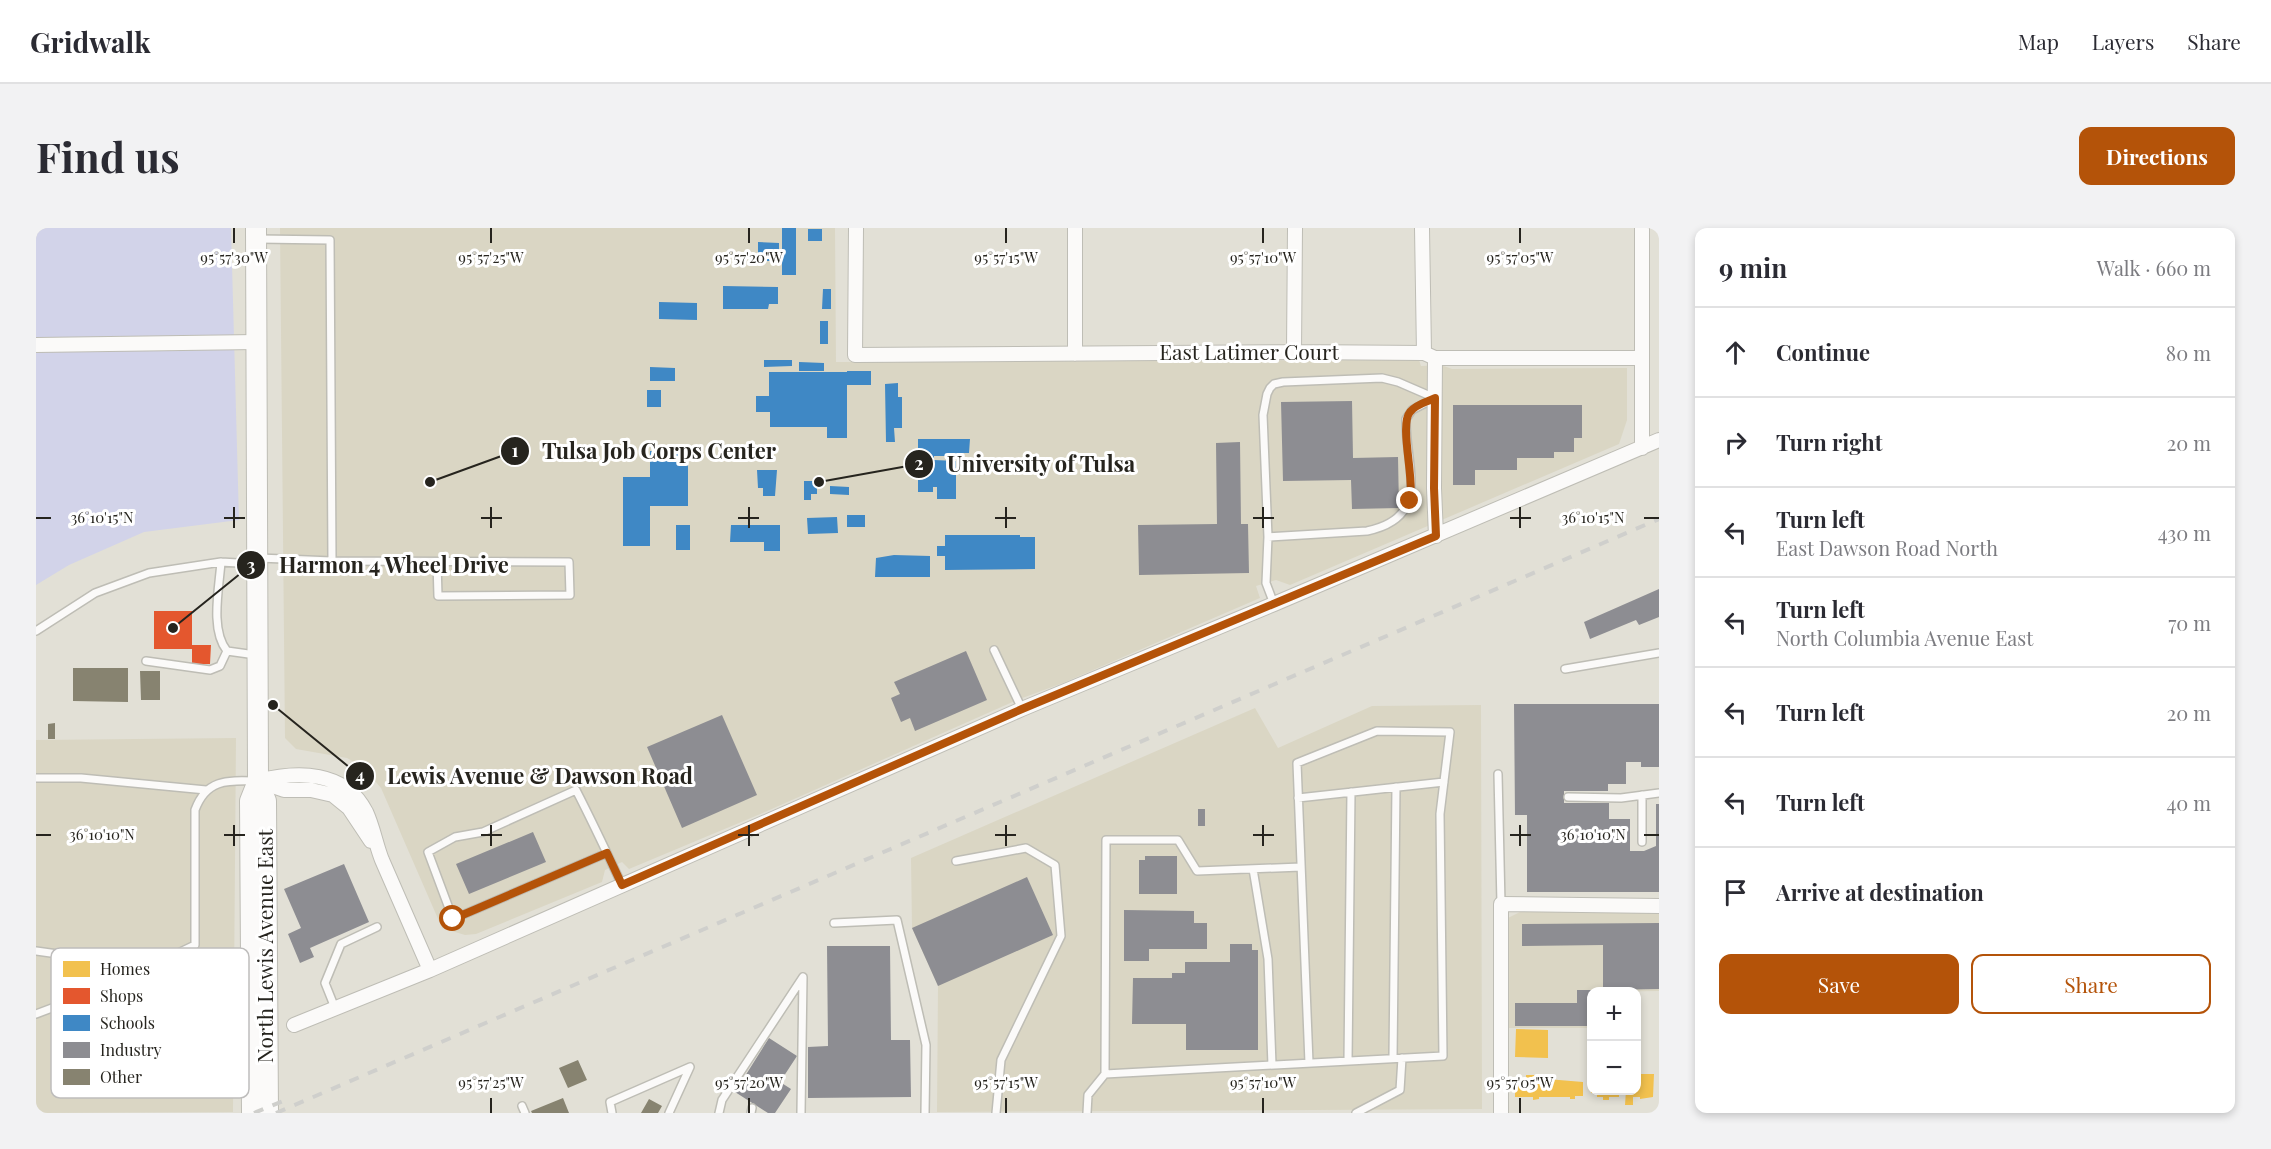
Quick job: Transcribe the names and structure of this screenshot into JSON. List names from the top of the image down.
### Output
{
  "streets": {
    "main road": ["North Lewis Avenue East"],
    "street": ["East Latimer Court"]
  },
  "places": [
    "Tulsa Job Corps Center",
    "University of Tulsa",
    "Harmon 4 Wheel Drive",
    "Lewis Avenue & Dawson Road"
  ],
  "legend": [
    "Homes",
    "Shops",
    "Schools",
    "Industry",
    "Other"
  ],
  "page": {
    "header": "Gridwalk",
    "nav": ["Map", "Layers", "Share"],
    "buttons": [
      "Directions",
      ["Save", "Share"]
    ],
    "title": "Find us",
    "heading": ["9 min", "Walk · 660 m"],
    "list": [
      ["Continue", "80 m"],
      ["Turn right", "20 m"],
      ["Turn left", "East Dawson Road North", "430 m"],
      ["Turn left", "North Columbia Avenue East", "70 m"],
      ["Turn left", "20 m"],
      ["Turn left", "40 m"],
      "Arrive at destination"
    ],
    "map_buttons": ["+", "−"]
  },
  "coordinates": [
    "95°57'30\"W",
    "95°57'25\"W",
    "95°57'20\"W",
    "95°57'15\"W",
    "95°57'10\"W",
    "95°57'05\"W",
    "36°10'15\"N",
    "36°10'10\"N"
  ]
}
